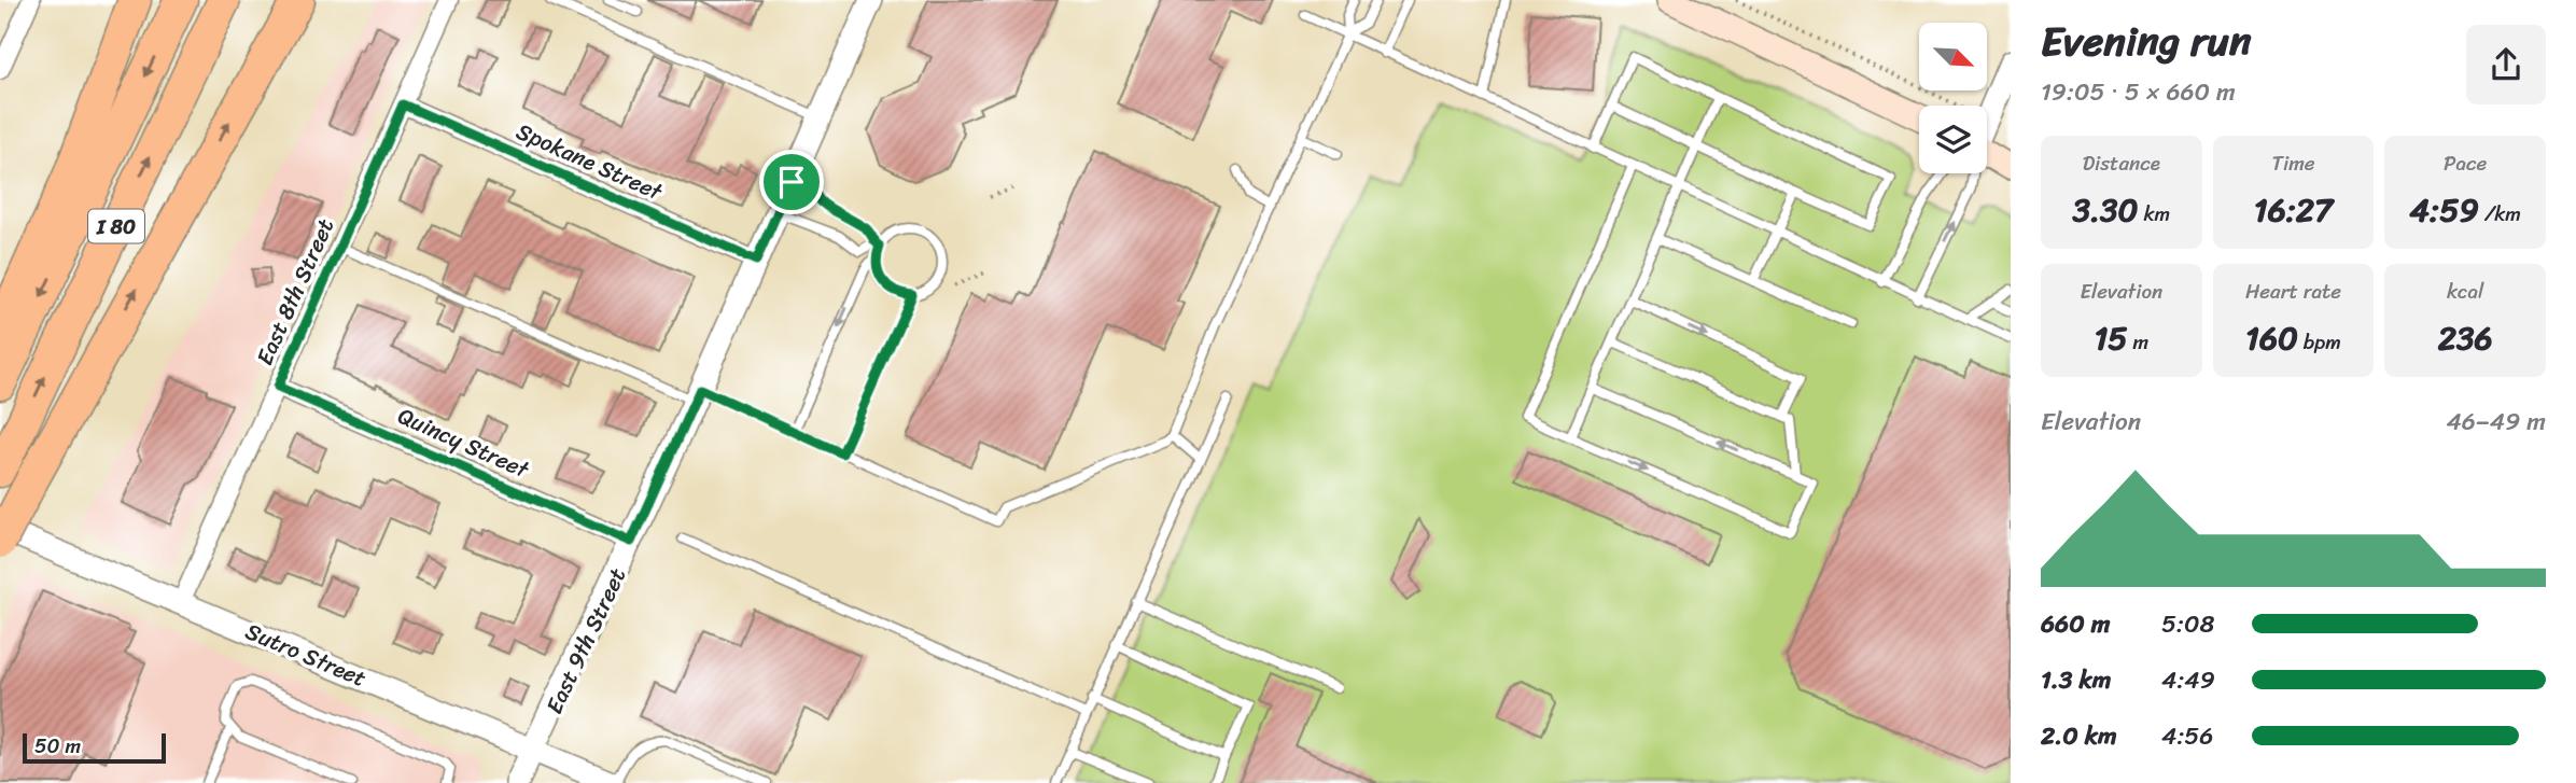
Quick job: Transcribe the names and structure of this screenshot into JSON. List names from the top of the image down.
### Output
{
  "streets": {
    "highway": ["I 80"],
    "street": [
      "Spokane Street",
      "East 8th Street",
      "Quincy Street",
      "East 9th Street",
      "Sutro Street"
    ]
  },
  "crossings": [
    ["Spokane Street", "East 8th Street"],
    ["Spokane Street", "East 9th Street"],
    ["East 8th Street", "Quincy Street"],
    ["East 8th Street", "Sutro Street"],
    ["Quincy Street", "East 9th Street"],
    ["East 9th Street", "Sutro Street"]
  ],
  "scale_bar": "50 m",
  "north": "bottom right",
  "page": {
    "heading": ["Evening run", "19:05 · 5 × 660 m"],
    "stats": [
      ["Distance", "3.30 km"],
      ["Time", "16:27"],
      ["Pace", "4:59 /km"],
      ["Elevation", "15 m"],
      ["Heart rate", "160 bpm"],
      ["kcal", "236"]
    ],
    "chart": ["Elevation", "46–49 m"],
    "list": [
      {
        "name": "660 m",
        "note": "5:08"
      },
      {
        "name": "1.3 km",
        "note": "4:49"
      },
      {
        "name": "2.0 km",
        "note": "4:56"
      }
    ],
    "scale": "50 m"
  }
}
